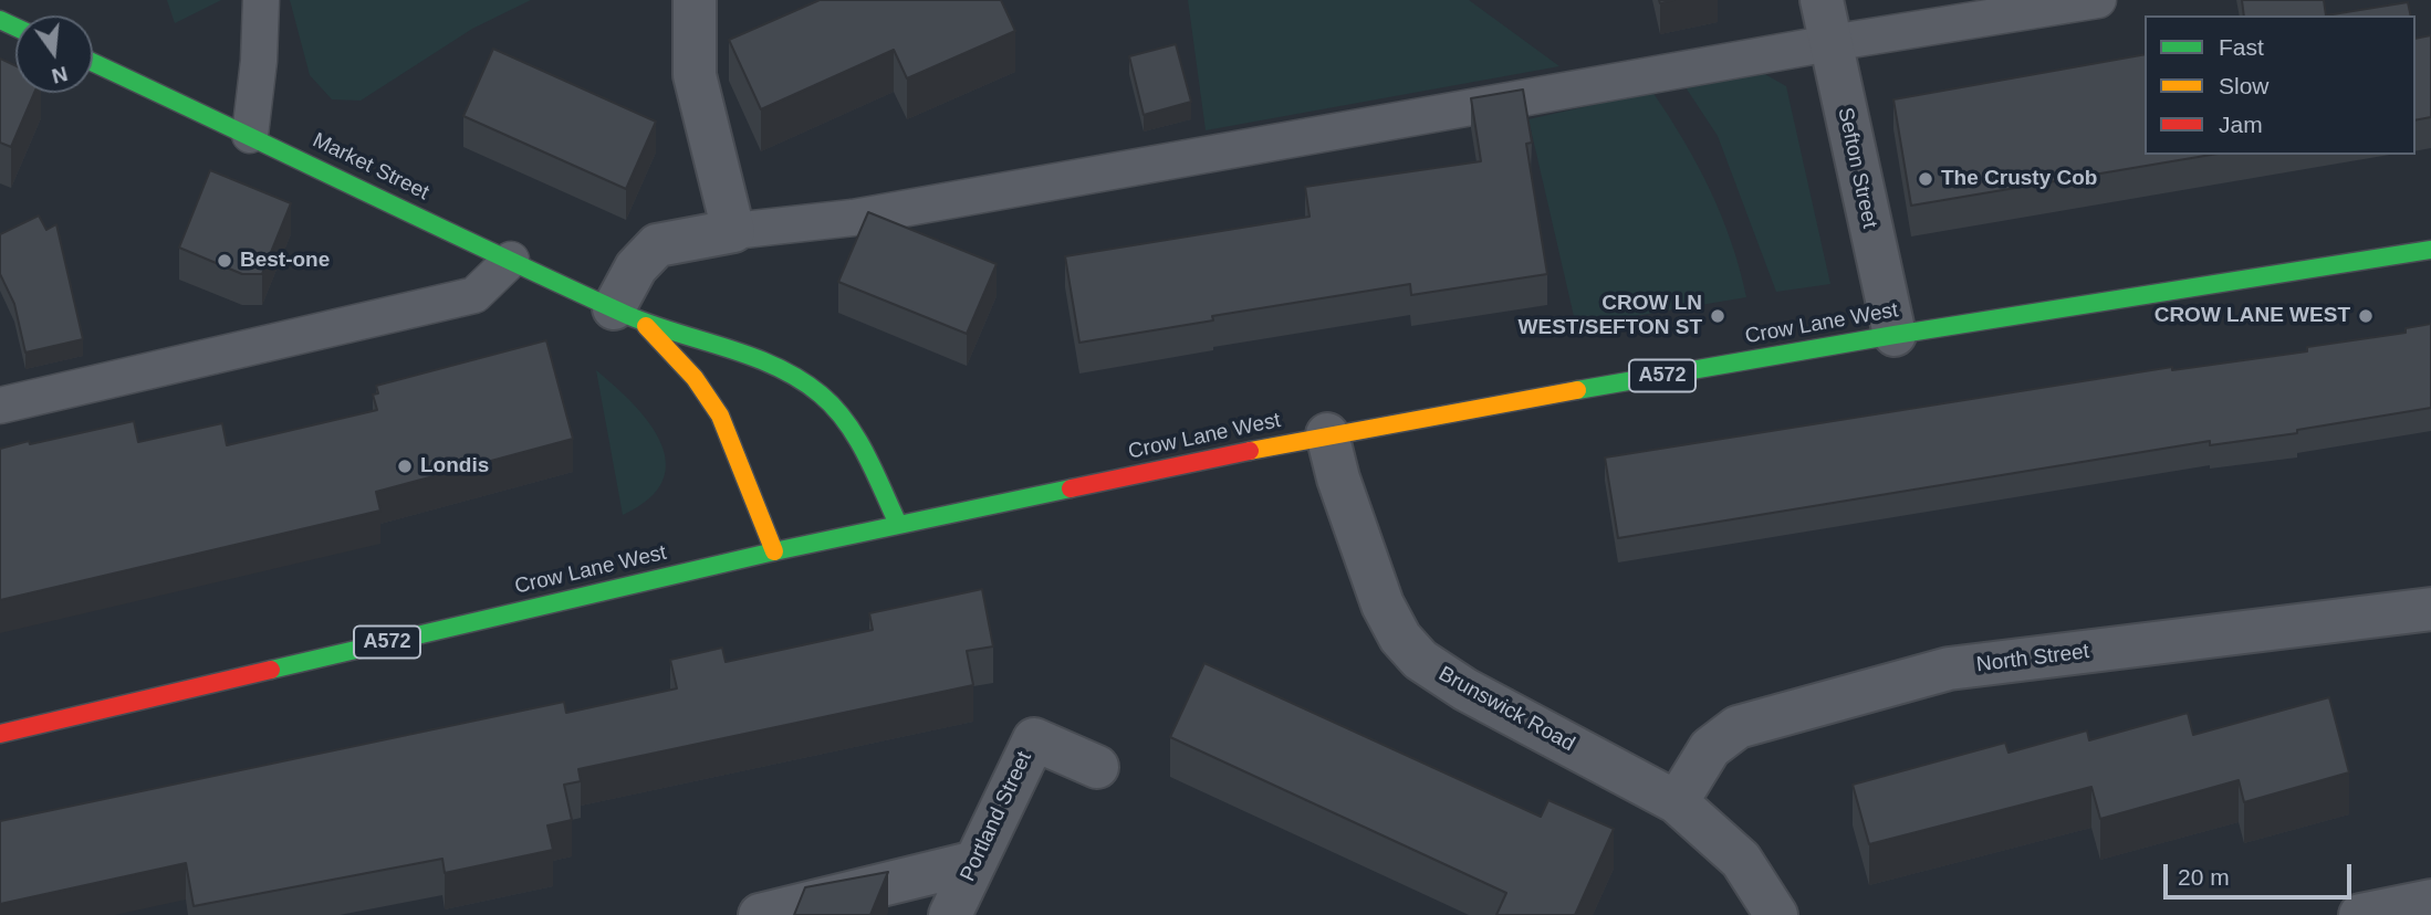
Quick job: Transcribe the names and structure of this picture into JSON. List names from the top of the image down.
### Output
{
  "streets": {
    "main road": ["Market Street", "Crow Lane West", "A572"],
    "street": [
      "Sefton Street",
      "North Street",
      "Brunswick Road",
      "Portland Street"
    ]
  },
  "crossings": [
    ["Market Street", "Crow Lane West"],
    ["Sefton Street", "Crow Lane West"],
    ["Crow Lane West", "Brunswick Road"],
    ["North Street", "Brunswick Road"]
  ],
  "places": [
    "The Crusty Cob",
    "Best-one",
    "CROW LN WEST/SEFTON ST",
    "CROW LANE WEST",
    "Londis"
  ],
  "legend": ["Fast", "Slow", "Jam"],
  "scale_bar": "20 m",
  "north": "bottom"
}
